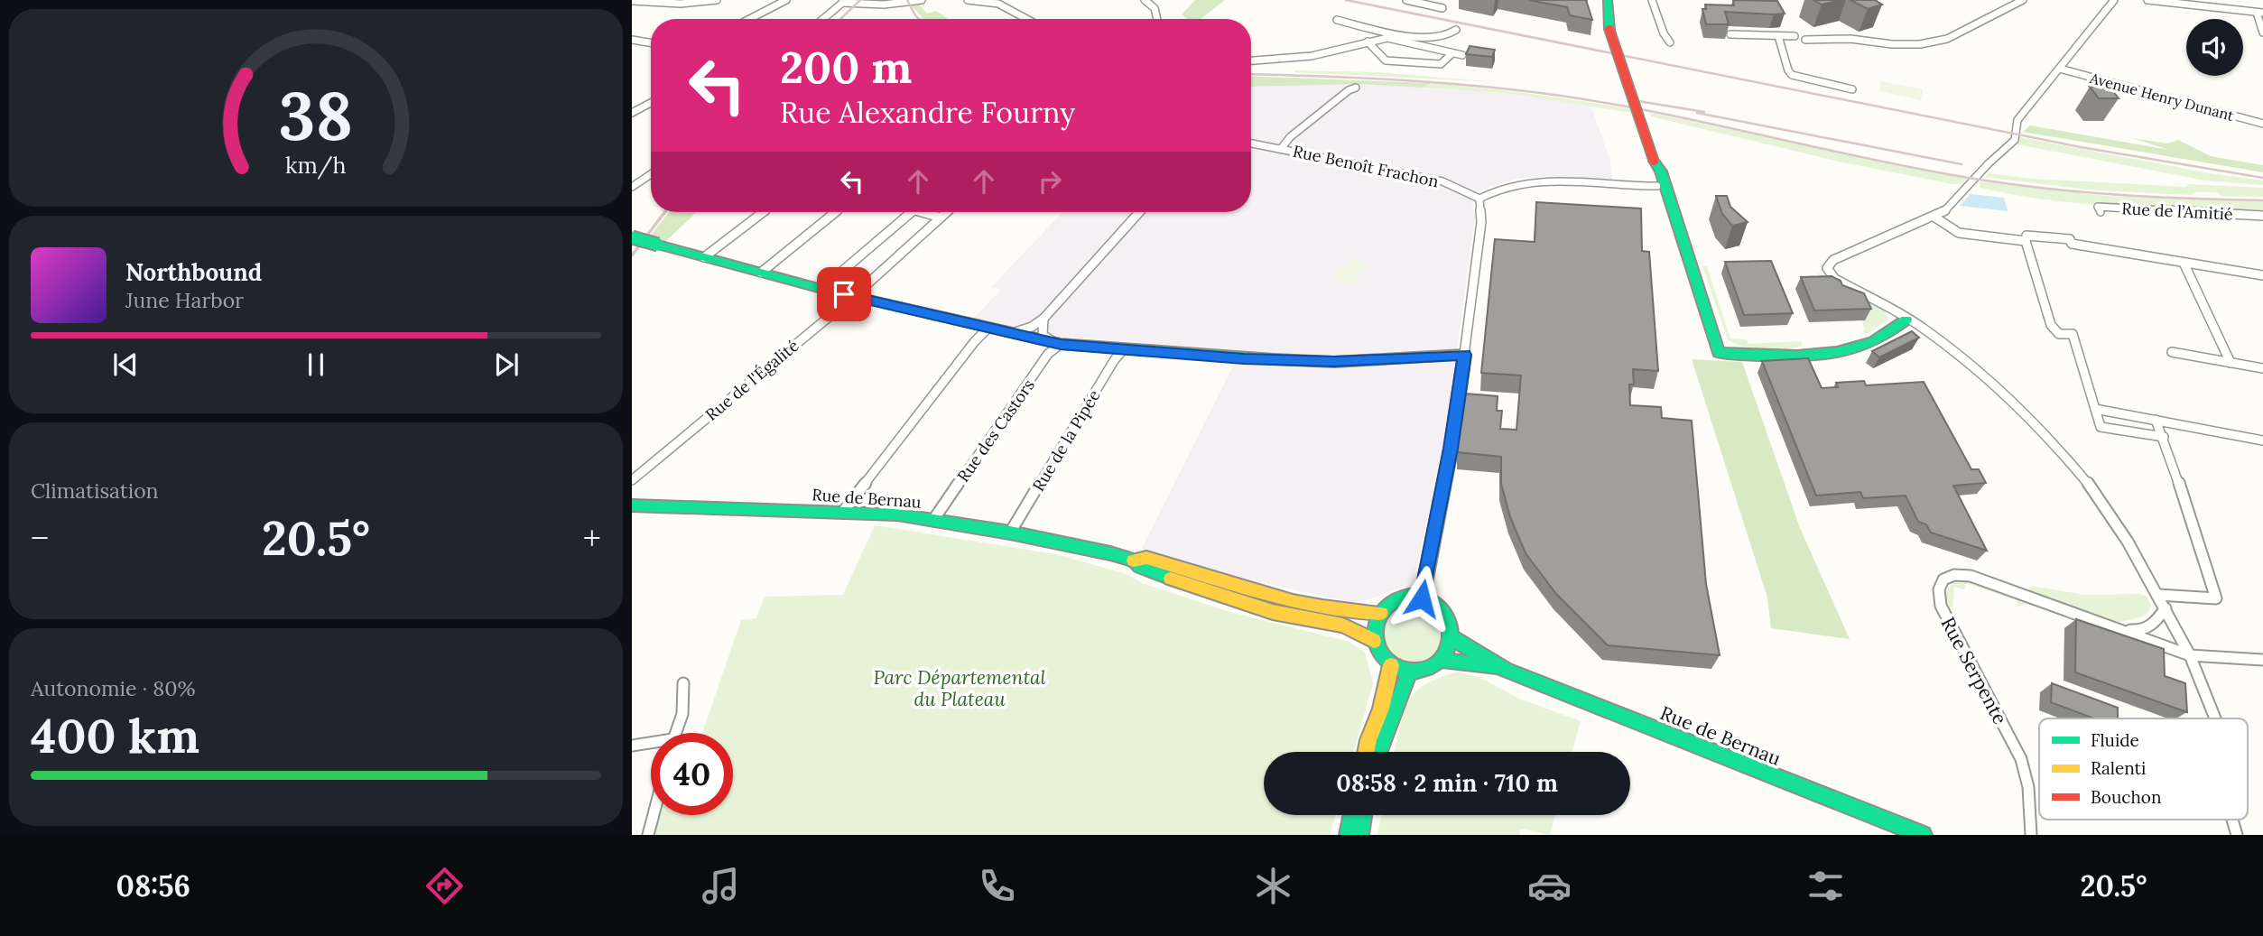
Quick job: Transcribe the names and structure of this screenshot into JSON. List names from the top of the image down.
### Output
{
  "streets": {
    "street": [
      "Avenue Henry Dunant",
      "Rue Benoît Frachon",
      "Rue de l’Amitié",
      "Rue de l'Égalité",
      "Rue des Castors",
      "Rue de la Pipée",
      "Rue de Bernau",
      "Rue Serpente"
    ]
  },
  "crossings": [
    ["Rue des Castors", "Rue de Bernau"],
    ["Rue de la Pipée", "Rue de Bernau"]
  ],
  "parks": ["Parc Départemental du Plateau"],
  "legend": ["Fluide", "Ralenti", "Bouchon"],
  "page": {
    "turn": ["200 m", "Rue Alexandre Fourny"],
    "song": ["Northbound", "June Harbor"],
    "tile": [
      "Climatisation",
      ["Autonomie · 80%", "400 km"]
    ],
    "heat": ["−", "20.5°", "+"],
    "limit": "40",
    "trip": "08:58 · 2 min · 710 m",
    "tabs": ["08:56", "20.5°"],
    "gauge": ["38", "km/h"]
  }
}
